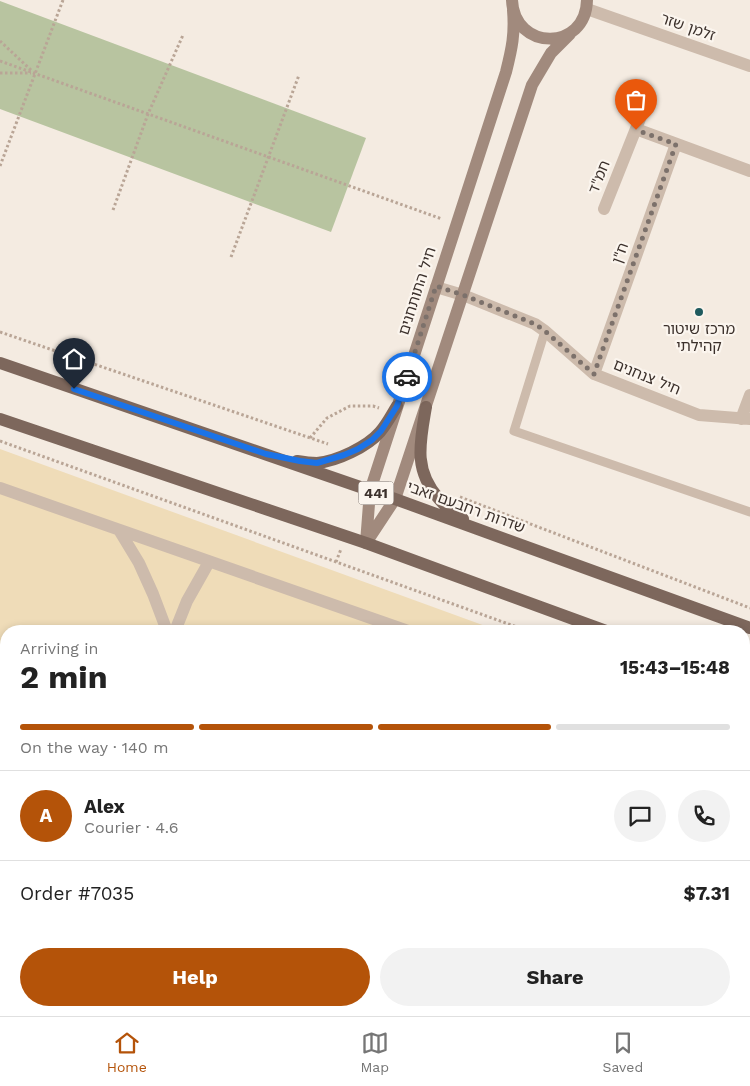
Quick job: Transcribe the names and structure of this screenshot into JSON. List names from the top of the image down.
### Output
{
  "streets": {
    "main road": ["441", "שדרות רחבעם זאבי"],
    "street": [
      "זלמן שזר",
      "חמ\"ד",
      "ח\"ן",
      "חיל התותחנים",
      "חיל צנחנים"
    ]
  },
  "crossings": [
    ["ח\"ן", "חיל צנחנים"],
    ["חיל התותחנים", "חיל צנחנים"],
    ["חיל התותחנים", "שדרות רחבעם זאבי"]
  ],
  "places": ["מרכז שיטור קהילתי"],
  "page": {
    "heading": ["2 min", "Arriving in", "15:43–15:48"],
    "panel": [
      "Alex",
      "Courier · 4.6",
      "Order #7035",
      "$7.31"
    ],
    "bar": "On the way · 140 m",
    "round": "A",
    "buttons": ["Help", "Share"],
    "tabs": ["Home", "Map", "Saved"]
  }
}
